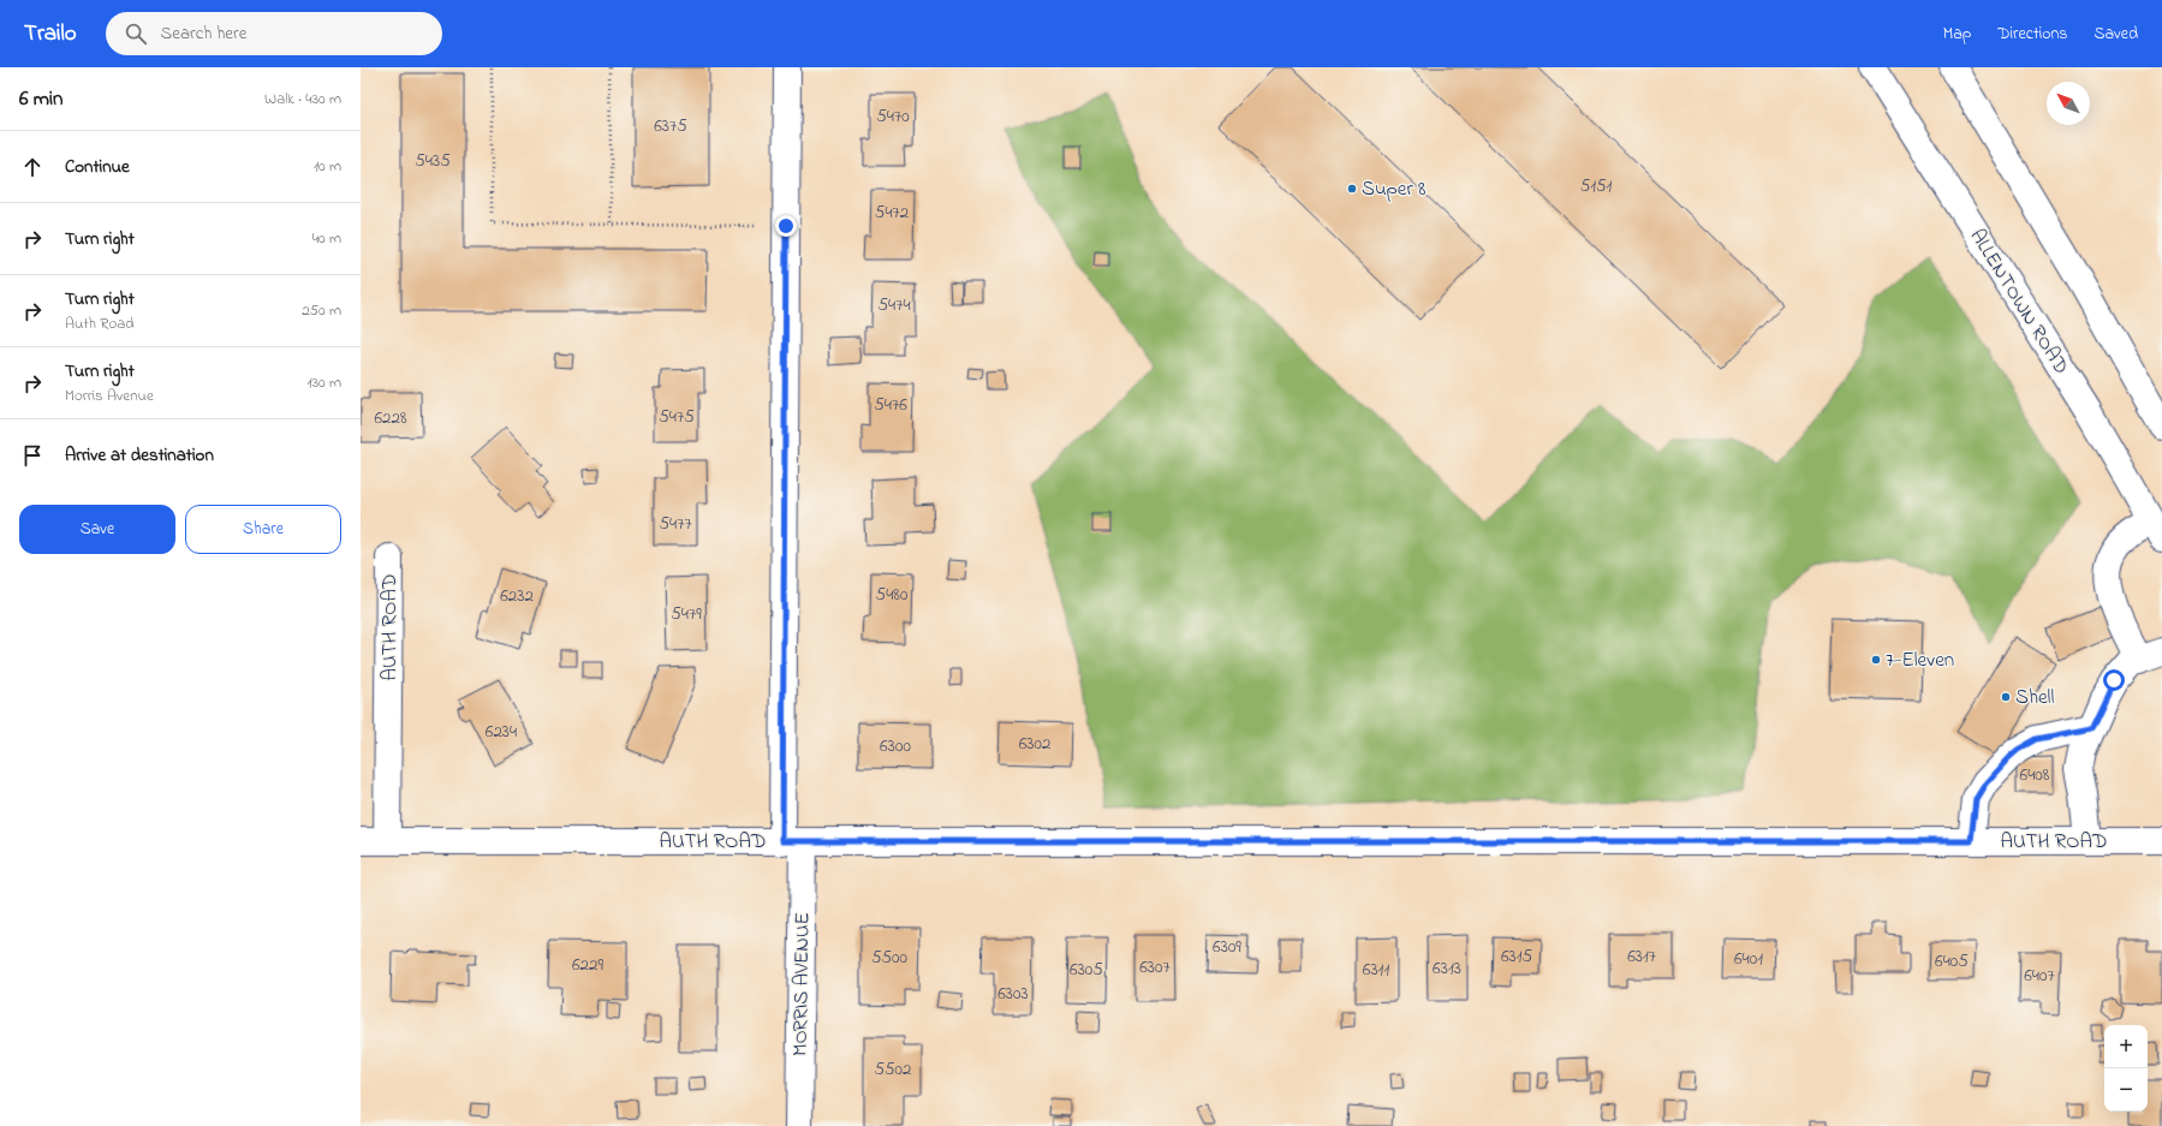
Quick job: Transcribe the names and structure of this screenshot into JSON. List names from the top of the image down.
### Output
{
  "streets": {
    "main road": ["ALLENTOWN ROAD", "AUTH ROAD", "MORRIS AVENUE"]
  },
  "crossings": [
    ["AUTH ROAD", "MORRIS AVENUE"]
  ],
  "places": ["Super 8", "7-Eleven", "Shell"],
  "house_numbers": [
    "5470",
    "6375",
    "5435",
    "5151",
    "5472",
    "5474",
    "5476",
    "5475",
    "6228",
    "5477",
    "5480",
    "6232",
    "5479",
    "6234",
    "6302",
    "6300",
    "6408",
    "6309",
    "6315",
    "6317",
    "5500",
    "6401",
    "6405",
    "6229",
    "6307",
    "6313",
    "6305",
    "6311",
    "6407",
    "6303",
    "5502"
  ],
  "north": "top left",
  "page": {
    "header": "Trailo",
    "search": "Search here",
    "nav": ["Map", "Directions", "Saved"],
    "heading": ["6 min", "Walk · 430 m"],
    "list": [
      ["Continue", "10 m"],
      ["Turn right", "40 m"],
      ["Turn right", "Auth Road", "250 m"],
      ["Turn right", "Morris Avenue", "130 m"],
      "Arrive at destination"
    ],
    "buttons": ["Save", "Share"],
    "map_buttons": ["+", "−"]
  }
}
